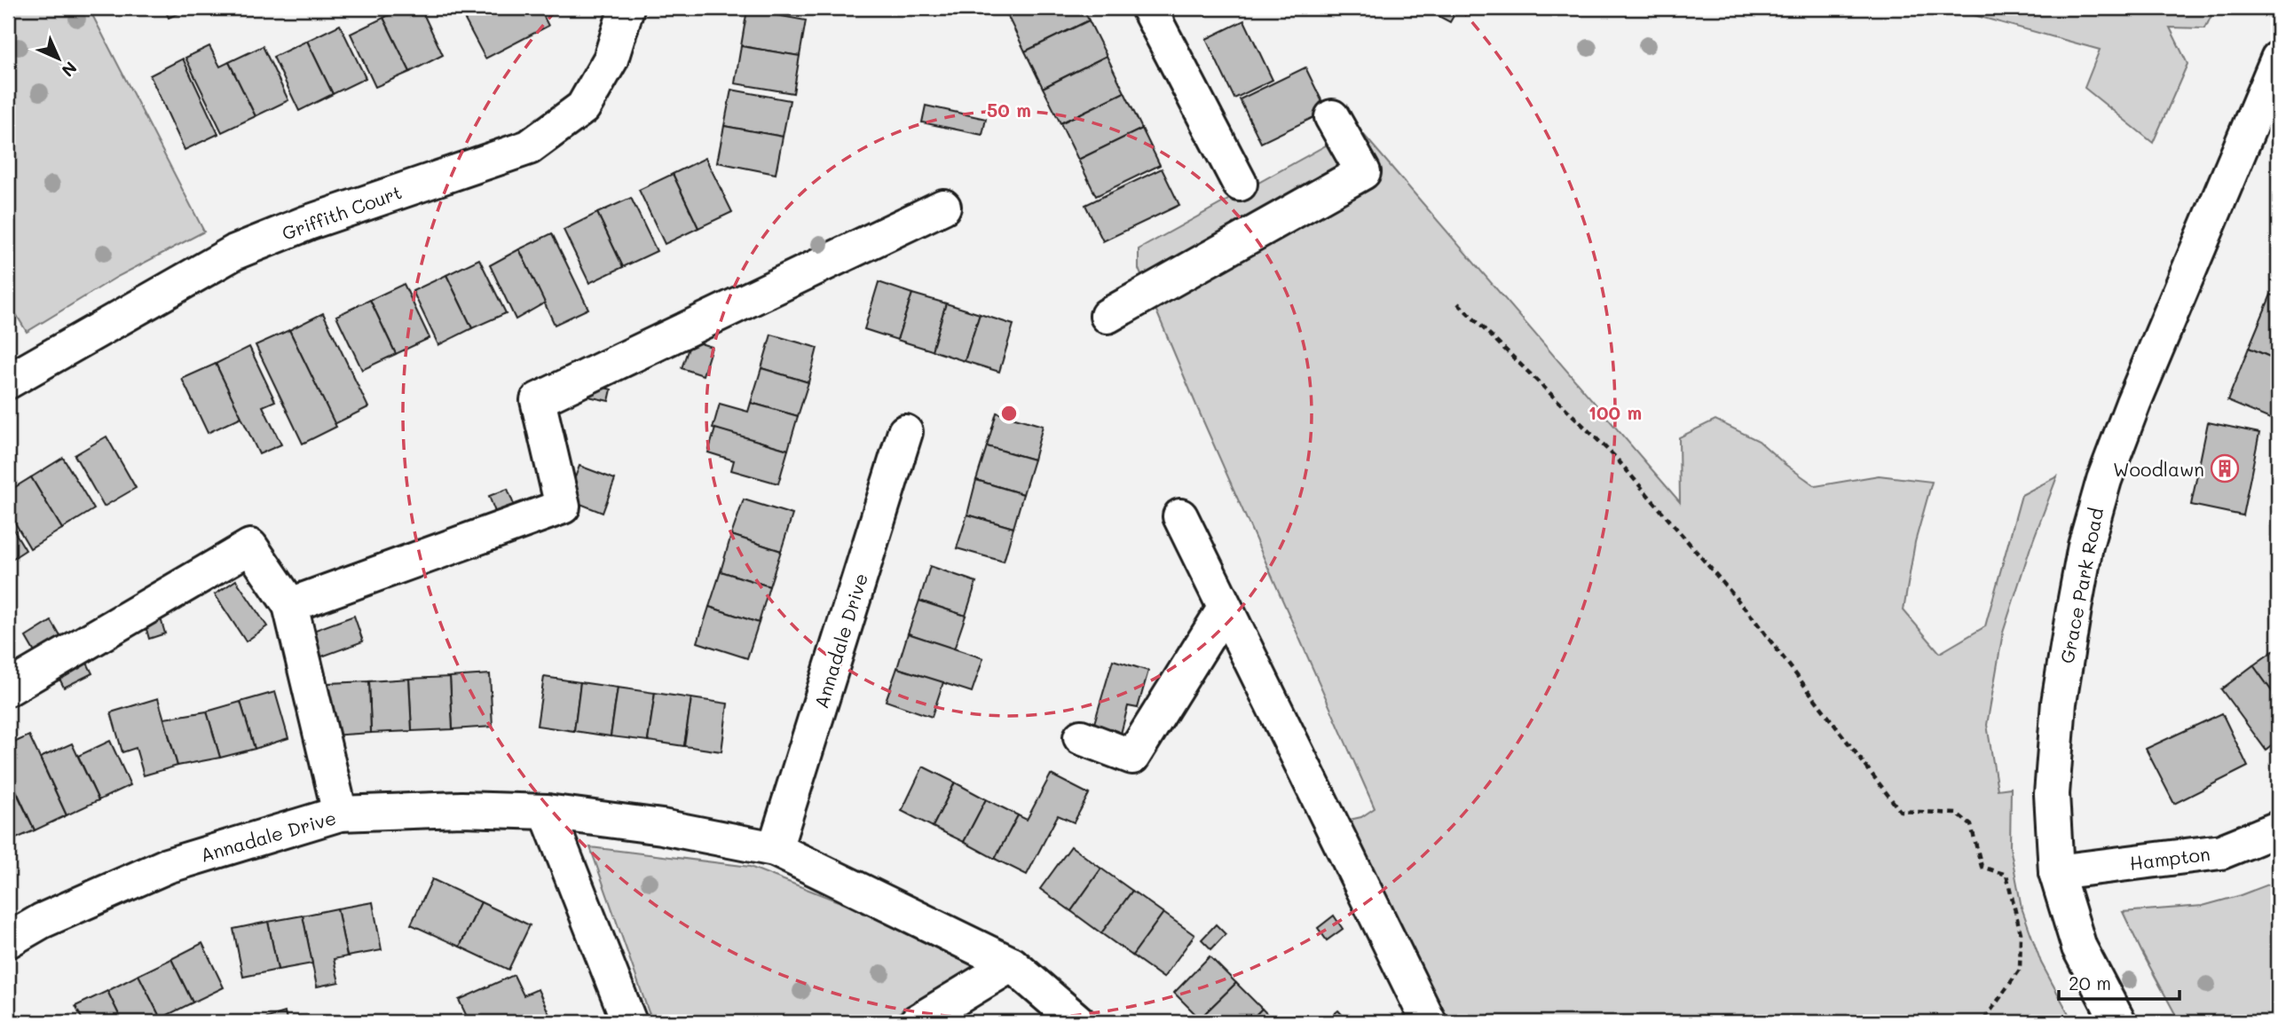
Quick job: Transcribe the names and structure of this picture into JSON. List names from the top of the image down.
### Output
{
  "streets": {
    "street": [
      "Griffith Court",
      "Grace Park Road",
      "Annadale Drive",
      "Hampton"
    ]
  },
  "crossings": [
    ["Grace Park Road", "Hampton"]
  ],
  "places": {
    "building": ["Woodlawn"]
  },
  "scale_bar": "20 m",
  "north": "bottom right",
  "rings": ["50 m", "100 m"]
}
